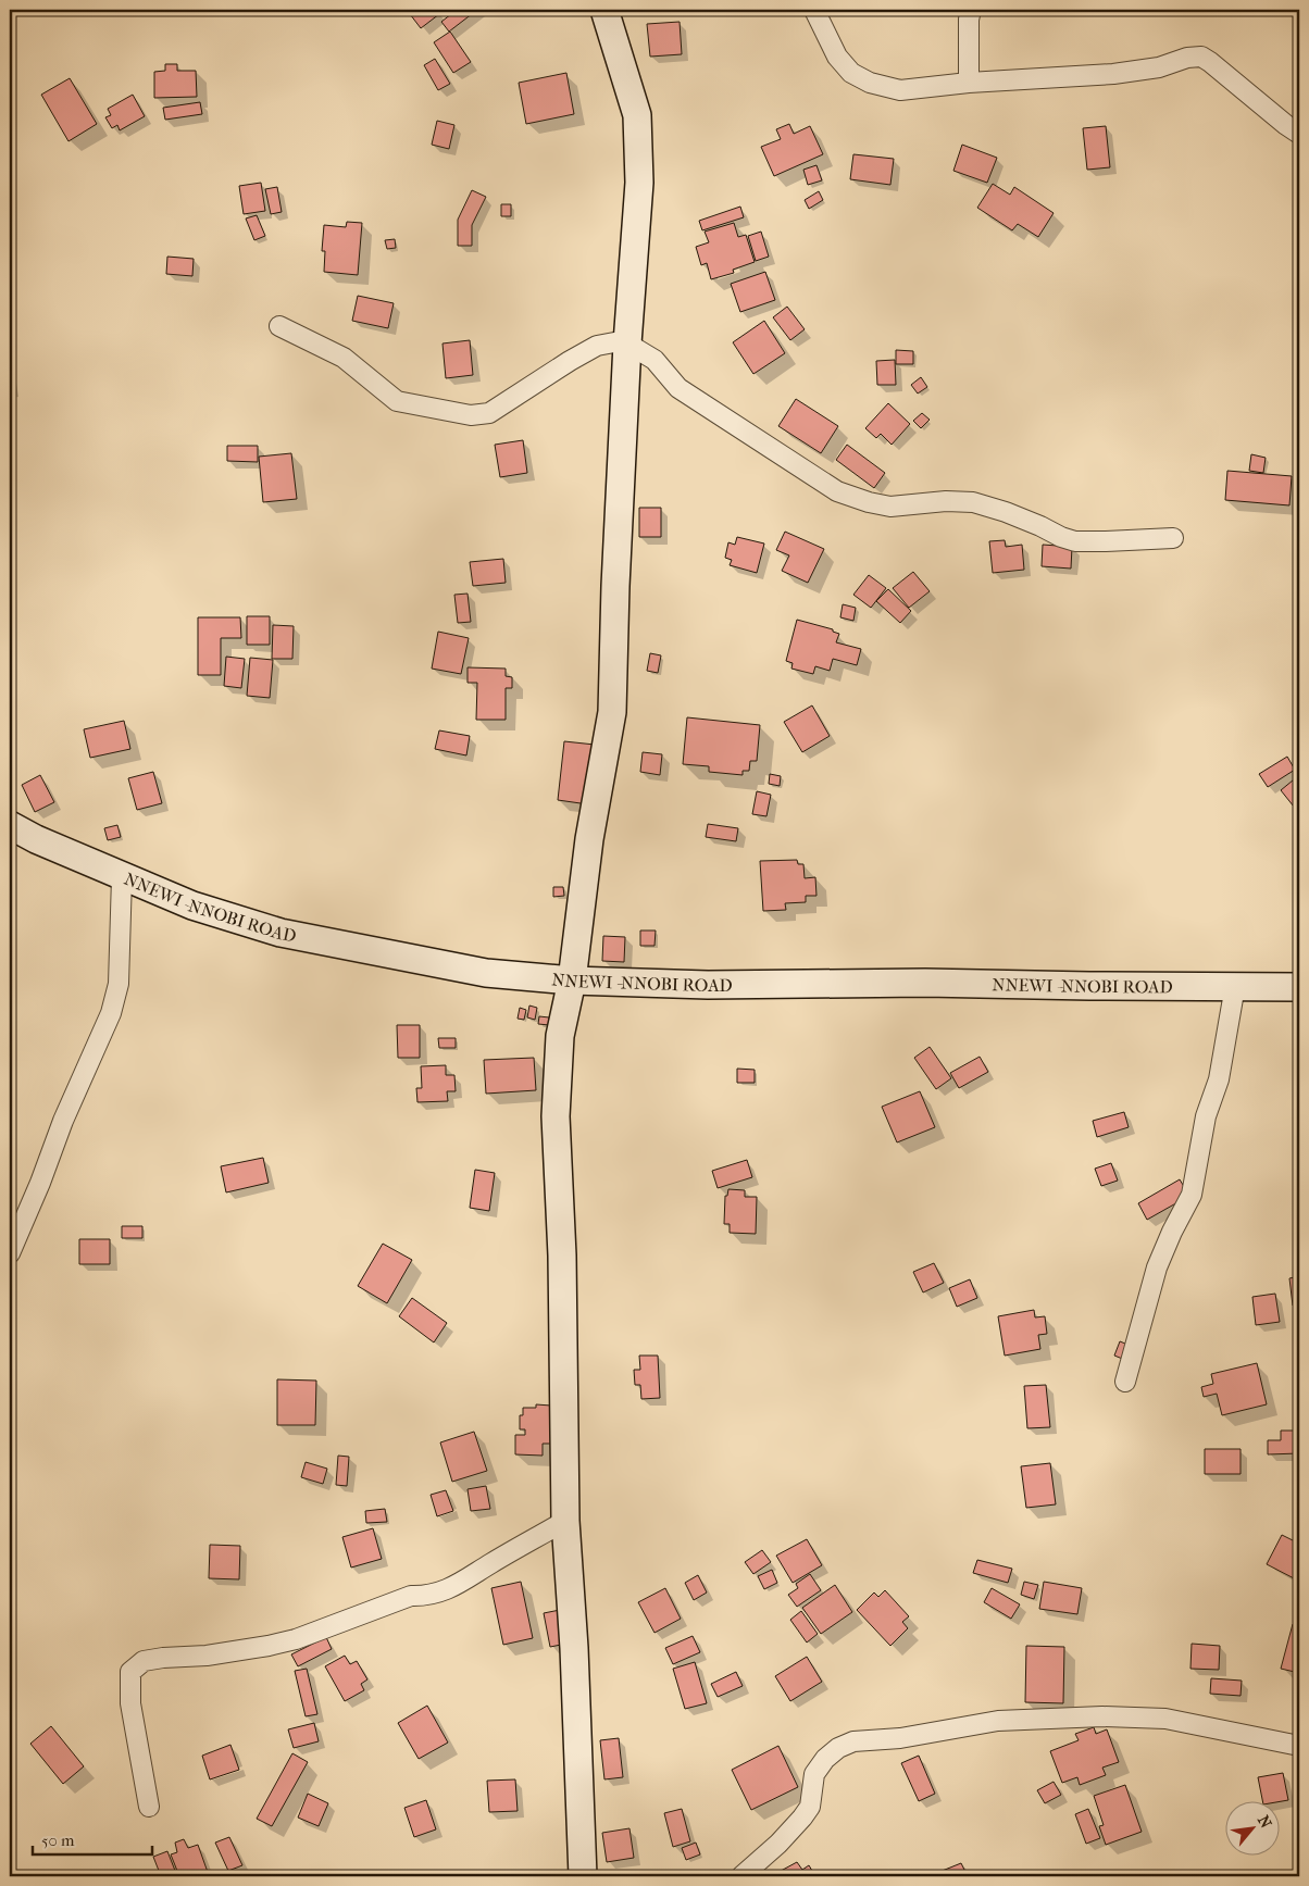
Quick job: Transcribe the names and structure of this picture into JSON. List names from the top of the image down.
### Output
{
  "streets": {
    "street": ["NNEWI -NNOBI ROAD"]
  },
  "scale_bar": "50 m",
  "north": "top right"
}
